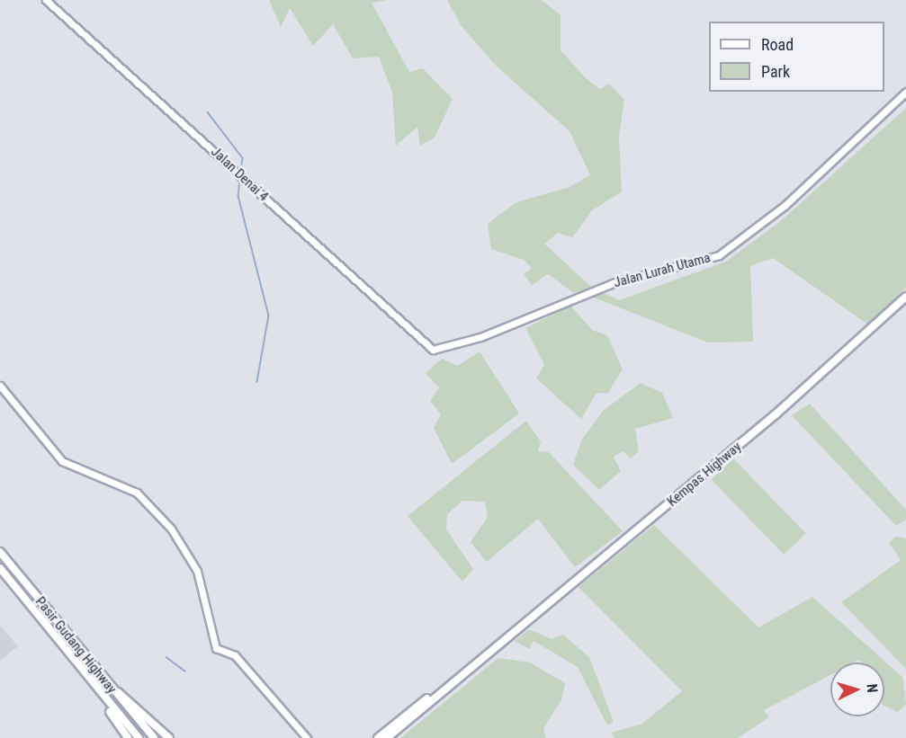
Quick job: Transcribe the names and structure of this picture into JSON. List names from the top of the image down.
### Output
{
  "streets": {
    "highway": ["Pasir Gudang Highway"],
    "main road": ["Kempas Highway"],
    "street": ["Jalan Denai 4", "Jalan Lurah Utama"]
  },
  "crossings": [
    ["Jalan Denai 4", "Jalan Lurah Utama"]
  ],
  "legend": ["Road", "Park"],
  "north": "right"
}
